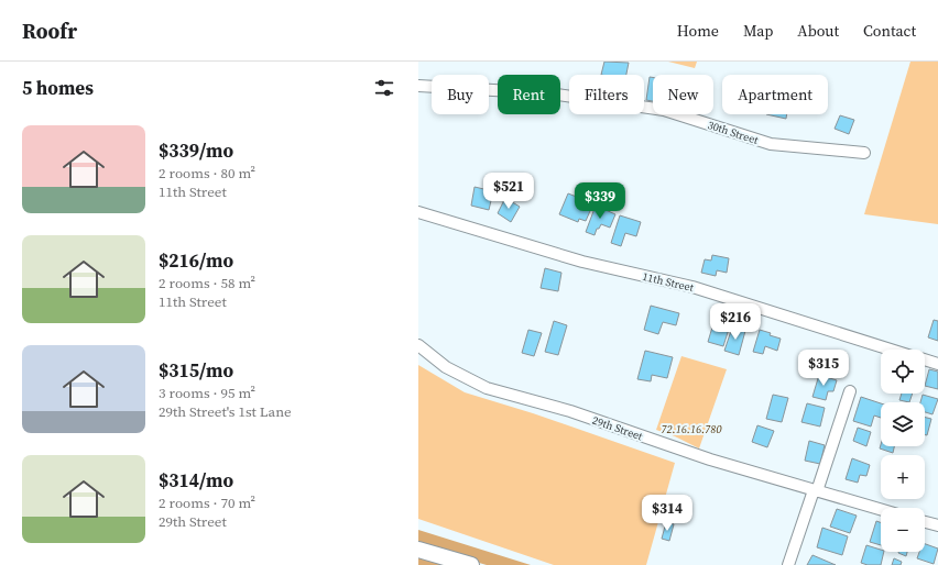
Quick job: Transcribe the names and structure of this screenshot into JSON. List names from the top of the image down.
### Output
{
  "streets": {
    "street": ["30th Street", "11th Street", "29th Street"]
  },
  "parks": ["72.16.16.780"],
  "page": {
    "header": "Roofr",
    "nav": [
      "Home",
      "Map",
      "About",
      "Contact"
    ],
    "heading": "5 homes",
    "chip": [
      "Buy",
      "Rent",
      "Filters",
      "New",
      "Apartment"
    ],
    "list": [
      {
        "name": "$339/mo",
        "note": "2 rooms · 80 m² · 11th Street"
      },
      {
        "name": "$216/mo",
        "note": "2 rooms · 58 m² · 11th Street"
      },
      {
        "name": "$315/mo",
        "note": "3 rooms · 95 m² · 29th Street's 1st Lane"
      },
      {
        "name": "$314/mo",
        "note": "2 rooms · 70 m² · 29th Street"
      }
    ],
    "price": [
      "$521",
      "$339",
      "$216",
      "$315",
      "$314"
    ],
    "map_buttons": ["+", "−"]
  }
}
